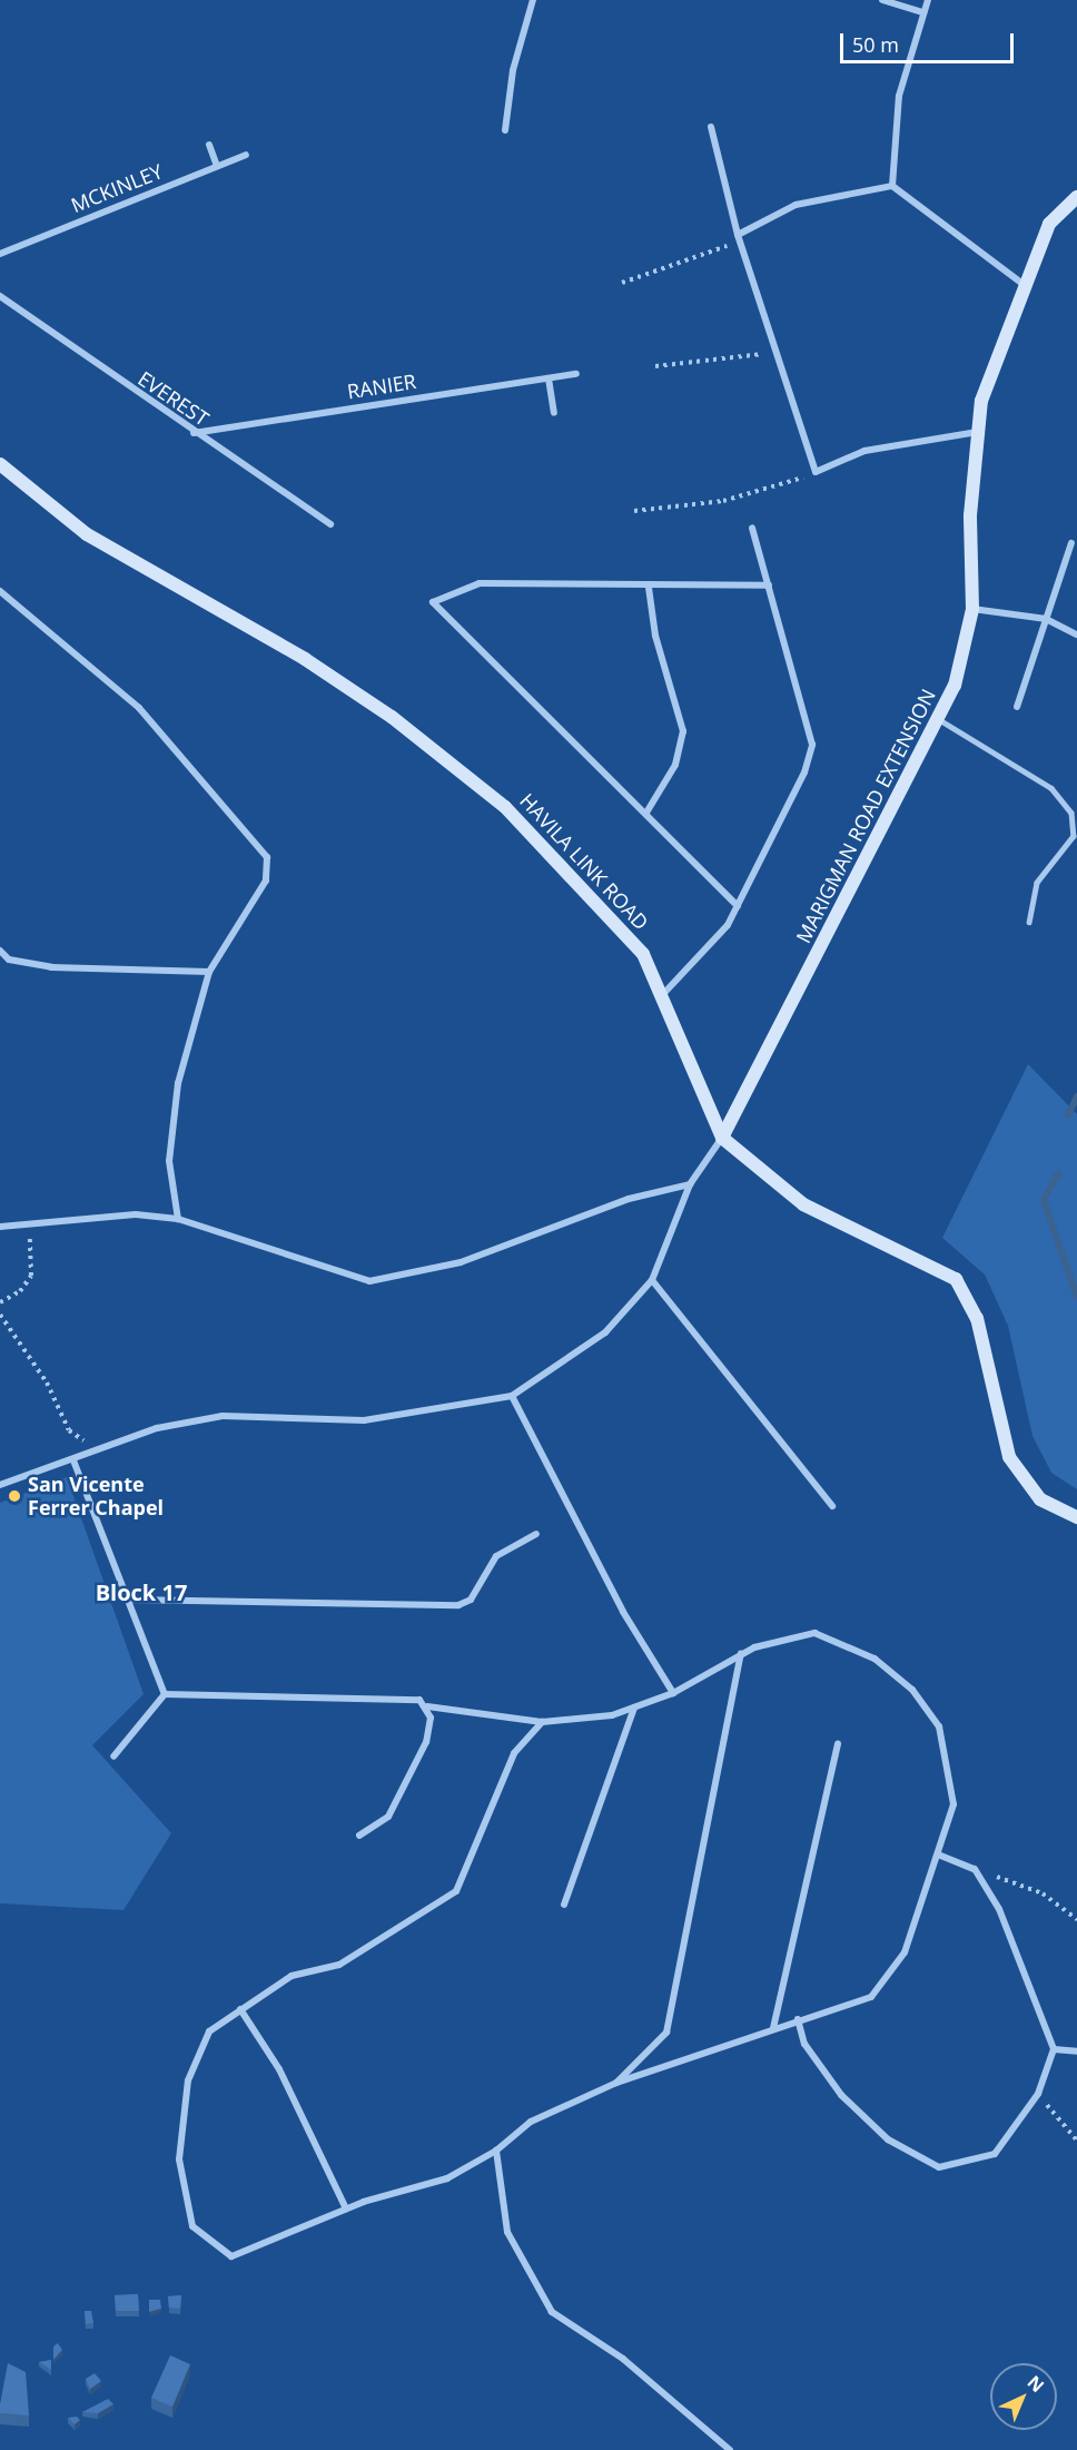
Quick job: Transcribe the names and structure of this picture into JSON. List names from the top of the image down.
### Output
{
  "streets": {
    "street": [
      "MCKINLEY",
      "RANIER",
      "EVEREST",
      "MARIGMAN ROAD EXTENSION",
      "HAVILA LINK ROAD"
    ]
  },
  "crossings": [
    ["RANIER", "EVEREST"],
    ["MARIGMAN ROAD EXTENSION", "HAVILA LINK ROAD"]
  ],
  "districts": ["Block 17"],
  "places": ["San Vicente Ferrer Chapel"],
  "scale_bar": "50 m",
  "north": "top right"
}
